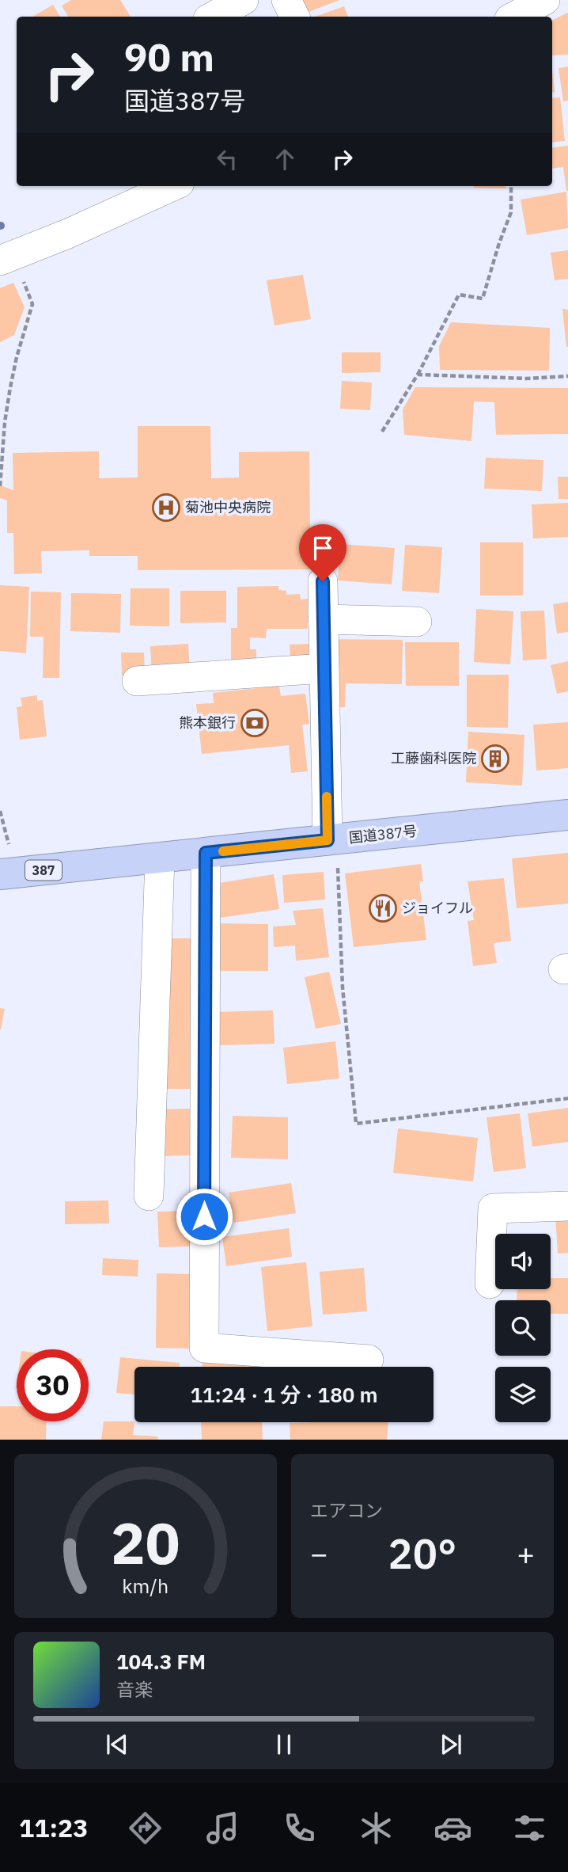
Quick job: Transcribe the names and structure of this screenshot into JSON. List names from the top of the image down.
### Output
{
  "streets": {
    "highway": ["国道387号", "387"]
  },
  "places": {
    "hospital": ["菊池中央病院"],
    "bank": ["熊本銀行"],
    "building": ["工藤歯科医院"],
    "restaurant": ["ジョイフル"]
  },
  "page": {
    "turn": ["90 m", "国道387号"],
    "limit": "30",
    "trip": "11:24 · 1 分 · 180 m",
    "tile": "エアコン",
    "heat": ["−", "20°", "+"],
    "song": ["104.3 FM", "音楽"],
    "tabs": "11:23",
    "gauge": ["20", "km/h"]
  }
}
